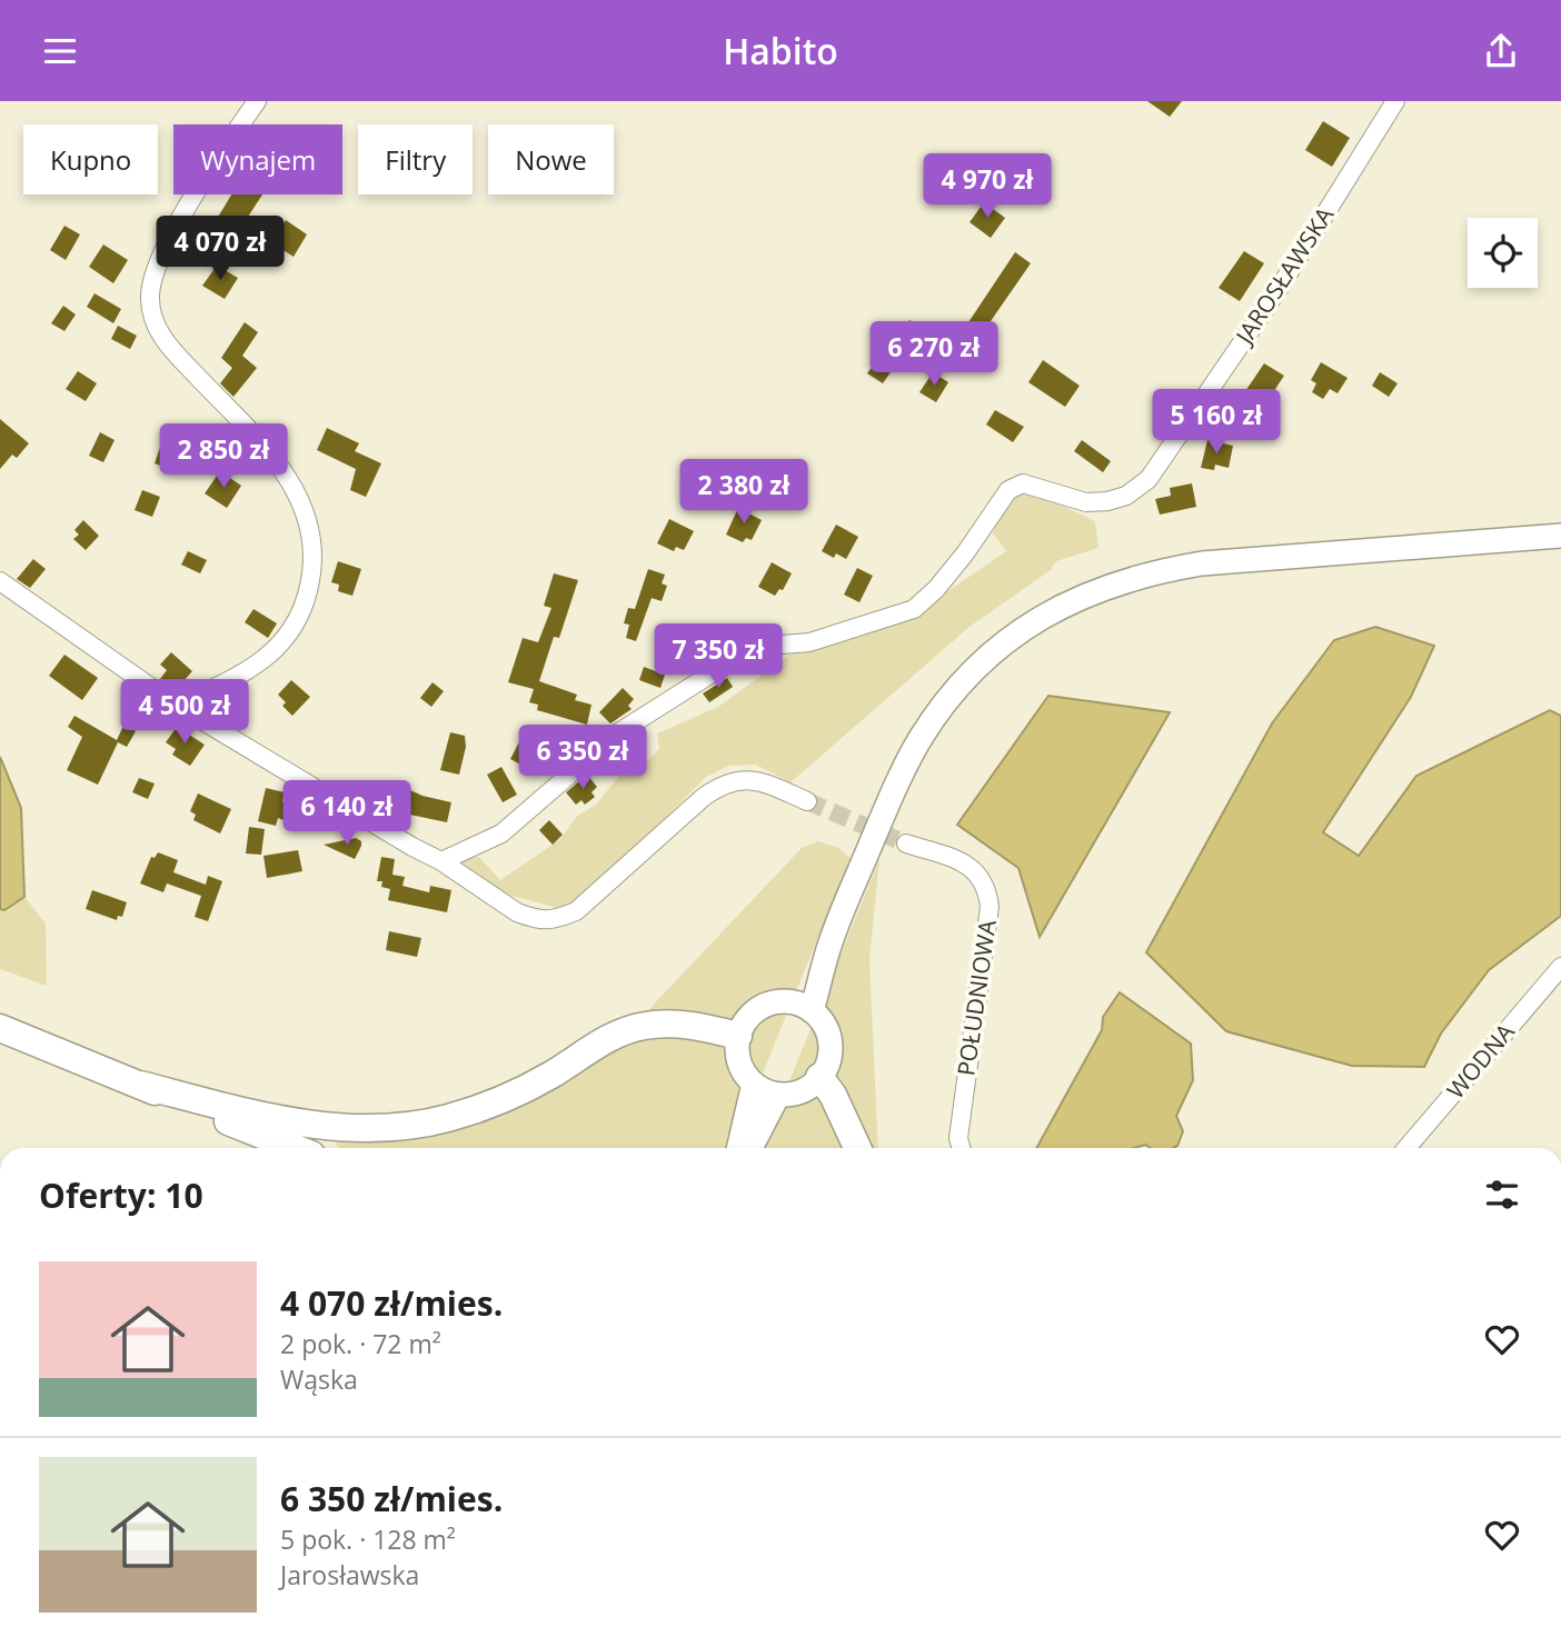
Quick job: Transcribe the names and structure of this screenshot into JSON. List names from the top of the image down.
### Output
{
  "streets": {
    "street": ["JAROSŁAWSKA", "POŁUDNIOWA", "WODNA"]
  },
  "page": {
    "header": "Habito",
    "chip": [
      "Kupno",
      "Wynajem",
      "Filtry",
      "Nowe"
    ],
    "price": [
      "4 970 zł",
      "4 070 zł",
      "6 270 zł",
      "5 160 zł",
      "2 850 zł",
      "2 380 zł",
      "7 350 zł",
      "4 500 zł",
      "6 350 zł",
      "6 140 zł"
    ],
    "heading": "Oferty: 10",
    "list": [
      {
        "name": "4 070 zł/mies.",
        "note": "2 pok. · 72 m² · Wąska"
      },
      {
        "name": "6 350 zł/mies.",
        "note": "5 pok. · 128 m² · Jarosławska"
      }
    ]
  }
}
